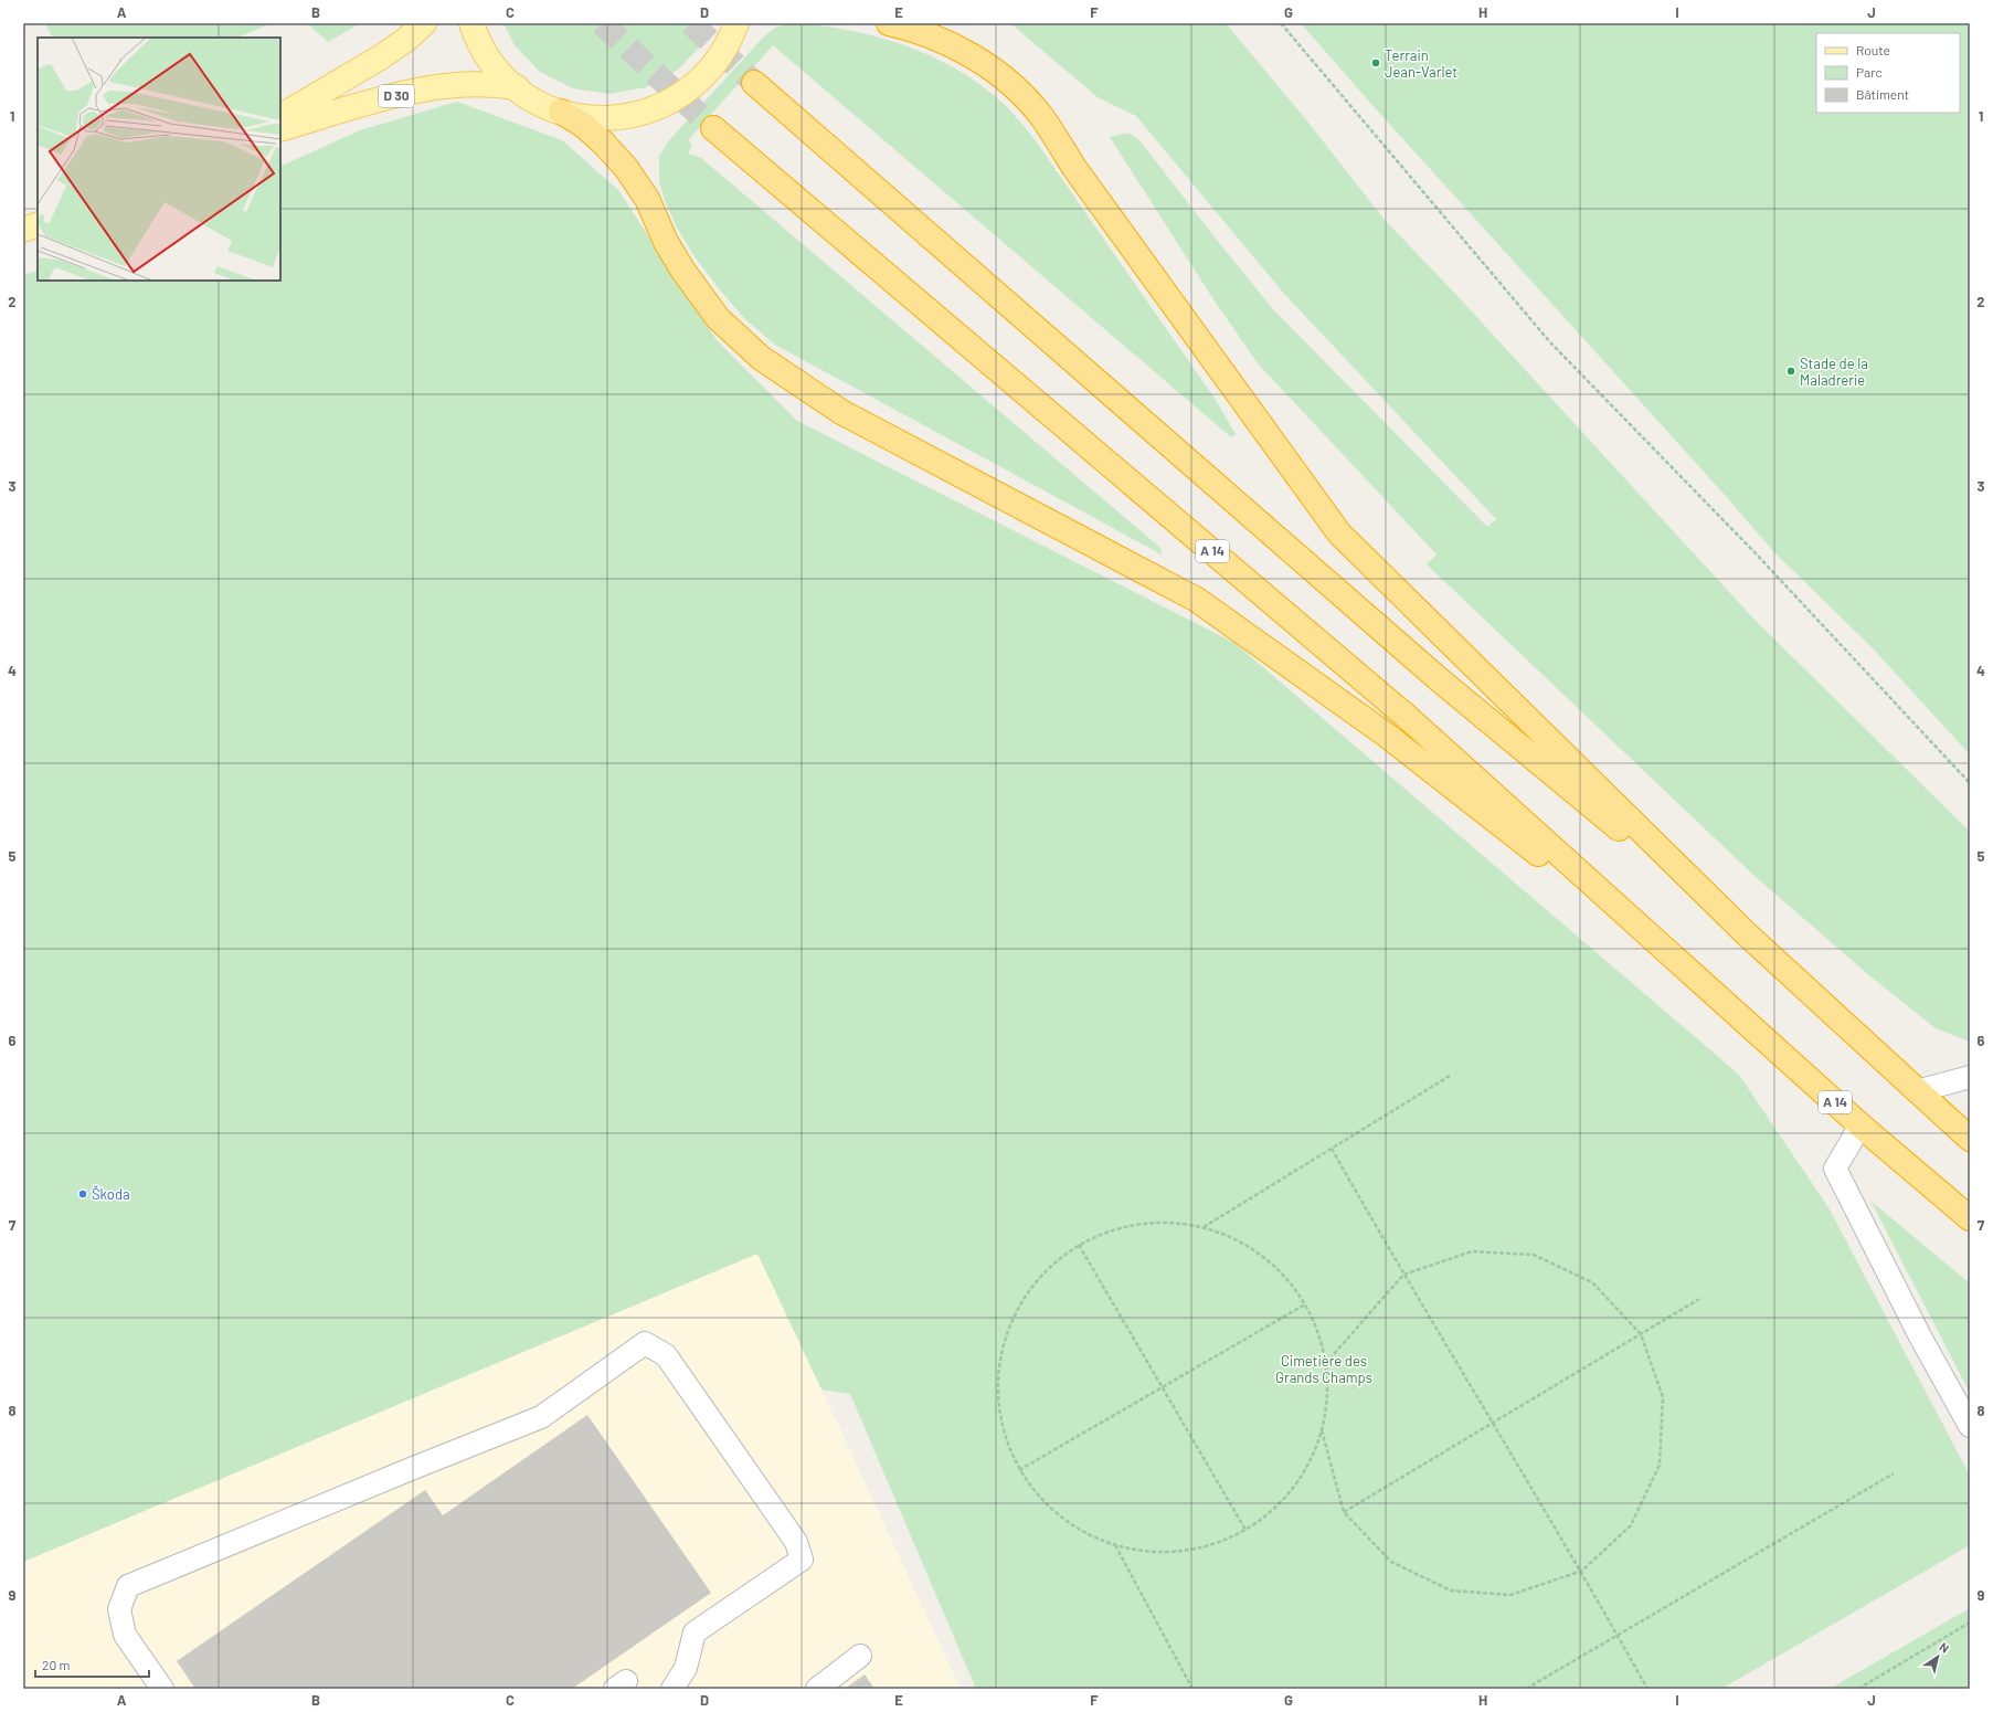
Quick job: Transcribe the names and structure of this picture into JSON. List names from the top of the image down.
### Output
{
  "streets": {
    "highway": ["A 14"],
    "main road": ["D 30"]
  },
  "parks": ["Cimetière des Grands Champs"],
  "places": ["Terrain Jean-Varlet", "Stade de la Maladrerie", "Škoda"],
  "legend": ["Route", "Parc", "Bâtiment"],
  "scale_bar": "20 m",
  "north": "top right",
  "grid": {
    "columns": [
      "A",
      "B",
      "C",
      "D",
      "E",
      "F",
      "G",
      "H",
      "I",
      "J"
    ],
    "rows": [
      "1",
      "2",
      "3",
      "4",
      "5",
      "6",
      "7",
      "8",
      "9"
    ]
  }
}
